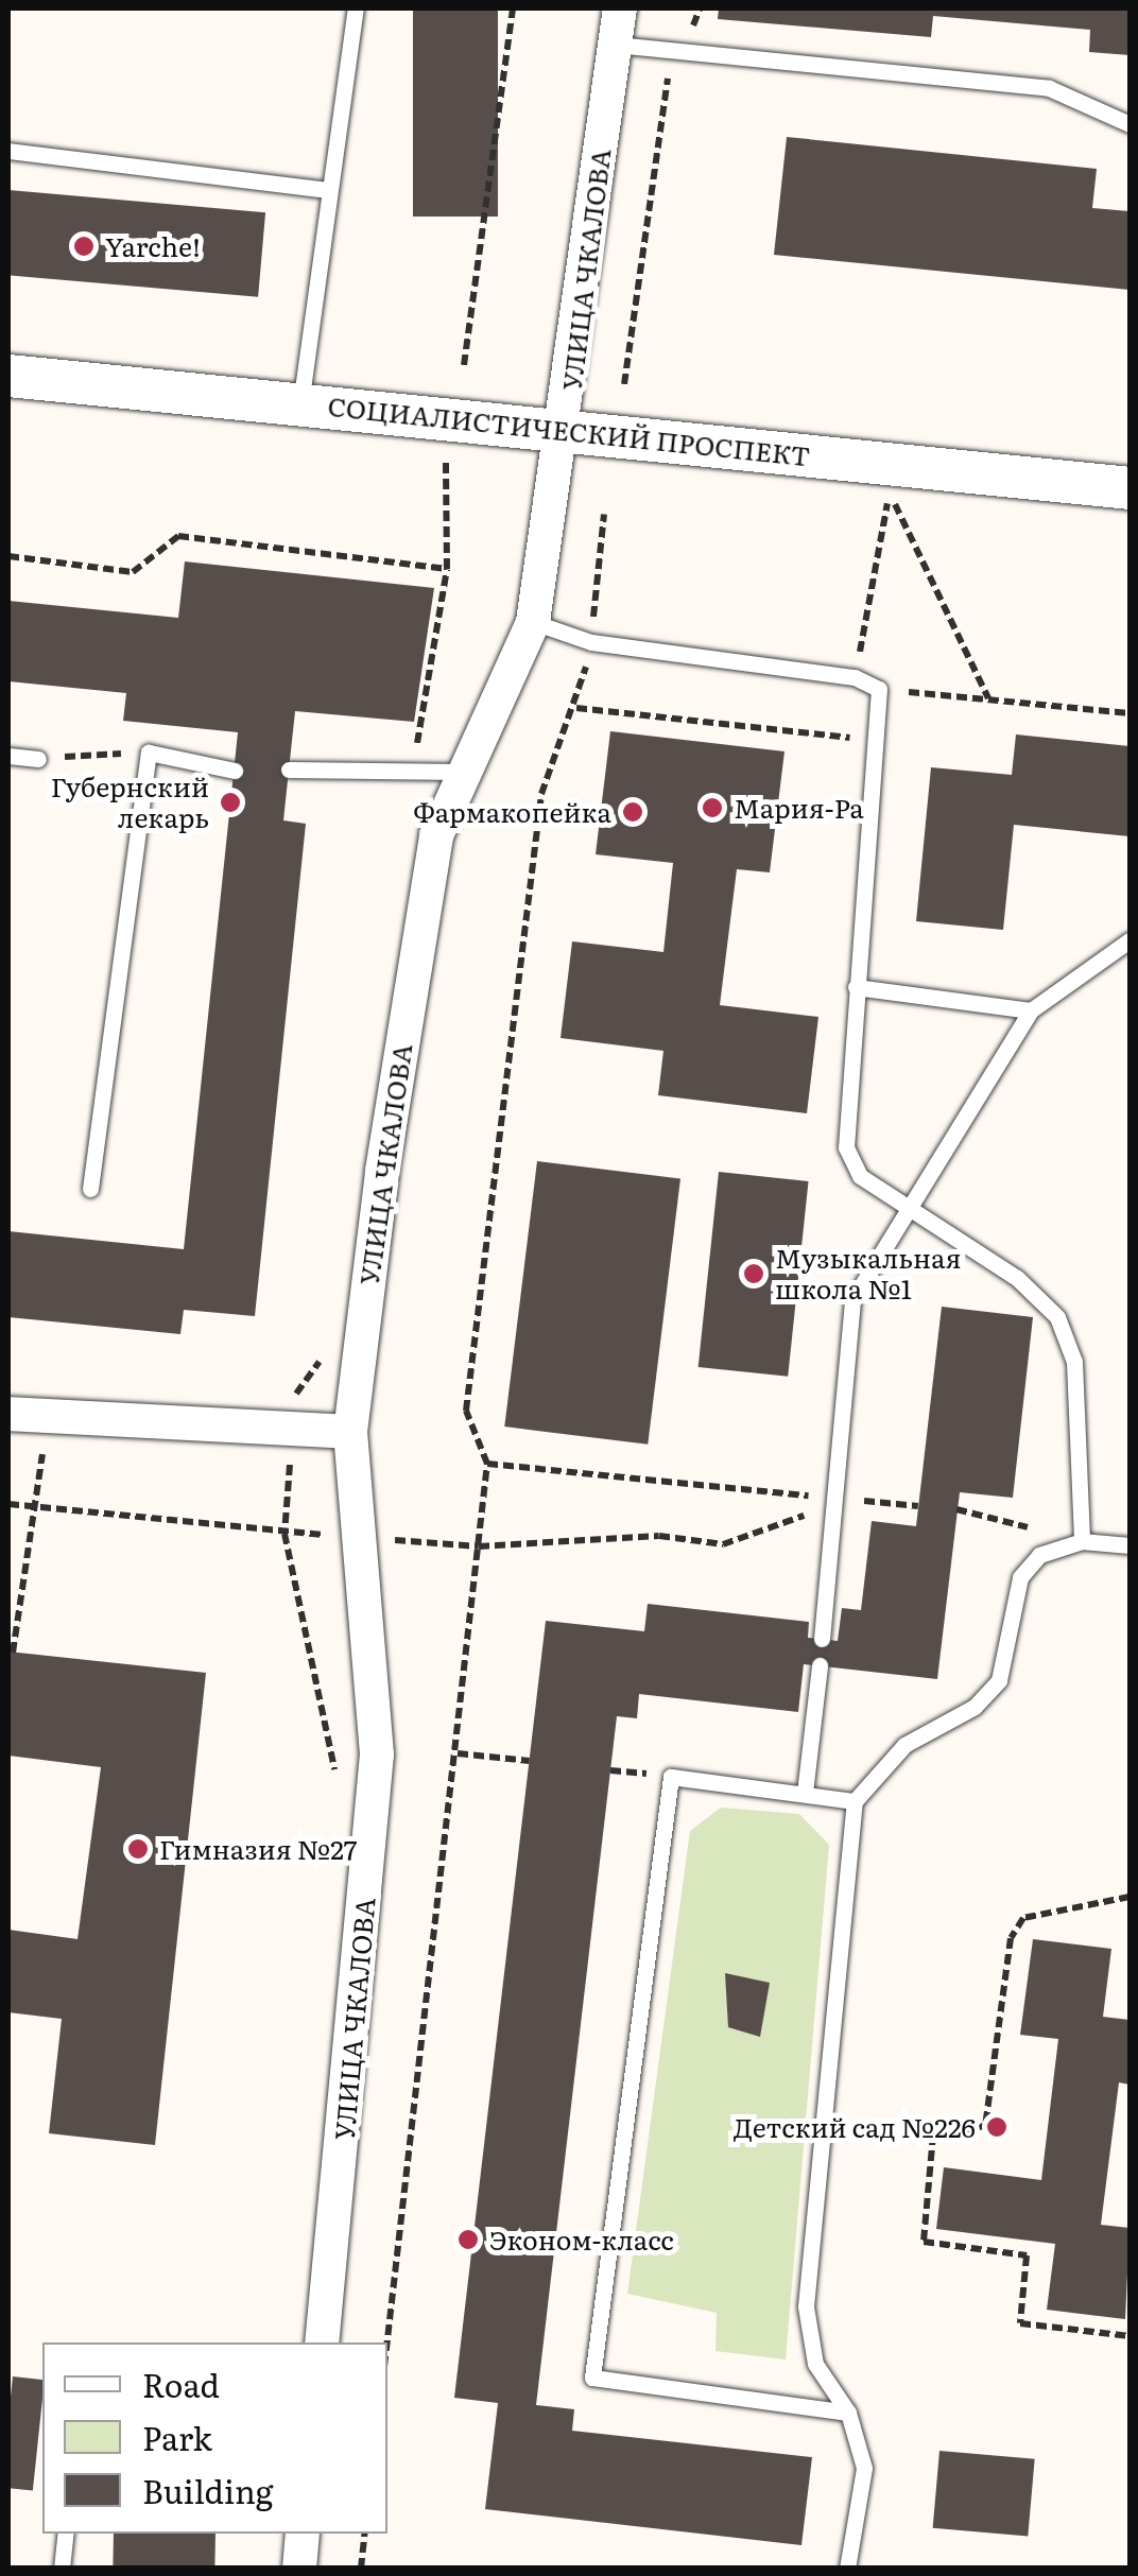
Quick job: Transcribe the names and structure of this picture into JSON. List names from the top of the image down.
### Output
{
  "streets": {
    "street": ["УЛИЦА ЧКАЛОВА", "СОЦИАЛИСТИЧЕСКИЙ ПРОСПЕКТ"]
  },
  "crossings": [
    ["УЛИЦА ЧКАЛОВА", "СОЦИАЛИСТИЧЕСКИЙ ПРОСПЕКТ"]
  ],
  "places": [
    "Yarche!",
    "Губернский лекарь",
    "Мария-Ра",
    "Фармакопейка",
    "Музыкальная школа №1",
    "Гимназия №27",
    "Детский сад №226",
    "Эконом-класс"
  ],
  "legend": ["Road", "Park", "Building"]
}
